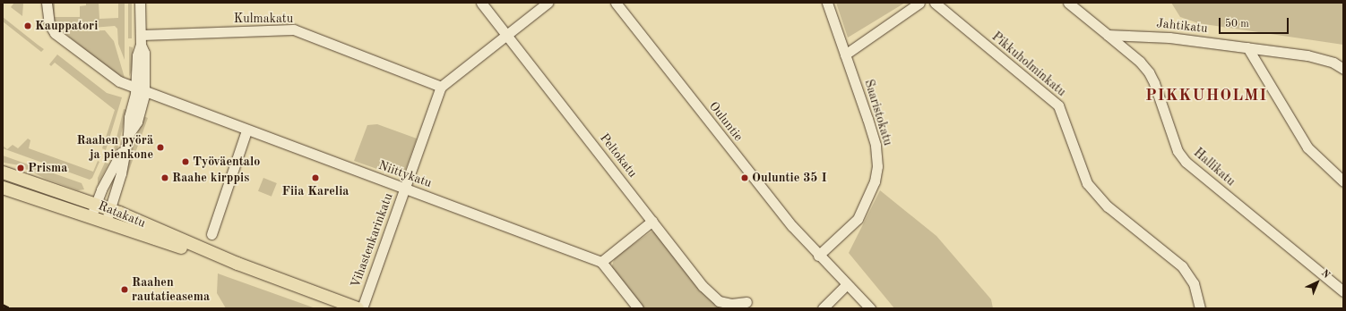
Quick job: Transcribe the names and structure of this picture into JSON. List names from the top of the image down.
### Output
{
  "streets": {
    "main road": ["Ratakatu"],
    "street": [
      "Kulmakatu",
      "Jahtikatu",
      "Pikkuholminkatu",
      "Saaristokatu",
      "Ouluntie",
      "Peltokatu",
      "Hallikatu",
      "Niittykatu",
      "Vihastenkarinkatu"
    ]
  },
  "crossings": [
    ["Kulmakatu", "Vihastenkarinkatu"],
    ["Jahtikatu", "Hallikatu"],
    ["Saaristokatu", "Ouluntie"],
    ["Niittykatu", "Vihastenkarinkatu"]
  ],
  "districts": ["PIKKUHOLMI"],
  "places": [
    "Kauppatori",
    "Raahen pyörä ja pienkone",
    "Työväentalo",
    "Prisma",
    "Raahe kirppis",
    "Fiia Karelia",
    "Ouluntie 35 I",
    "Raahen rautatieasema"
  ],
  "scale_bar": "50 m",
  "north": "top right"
}
